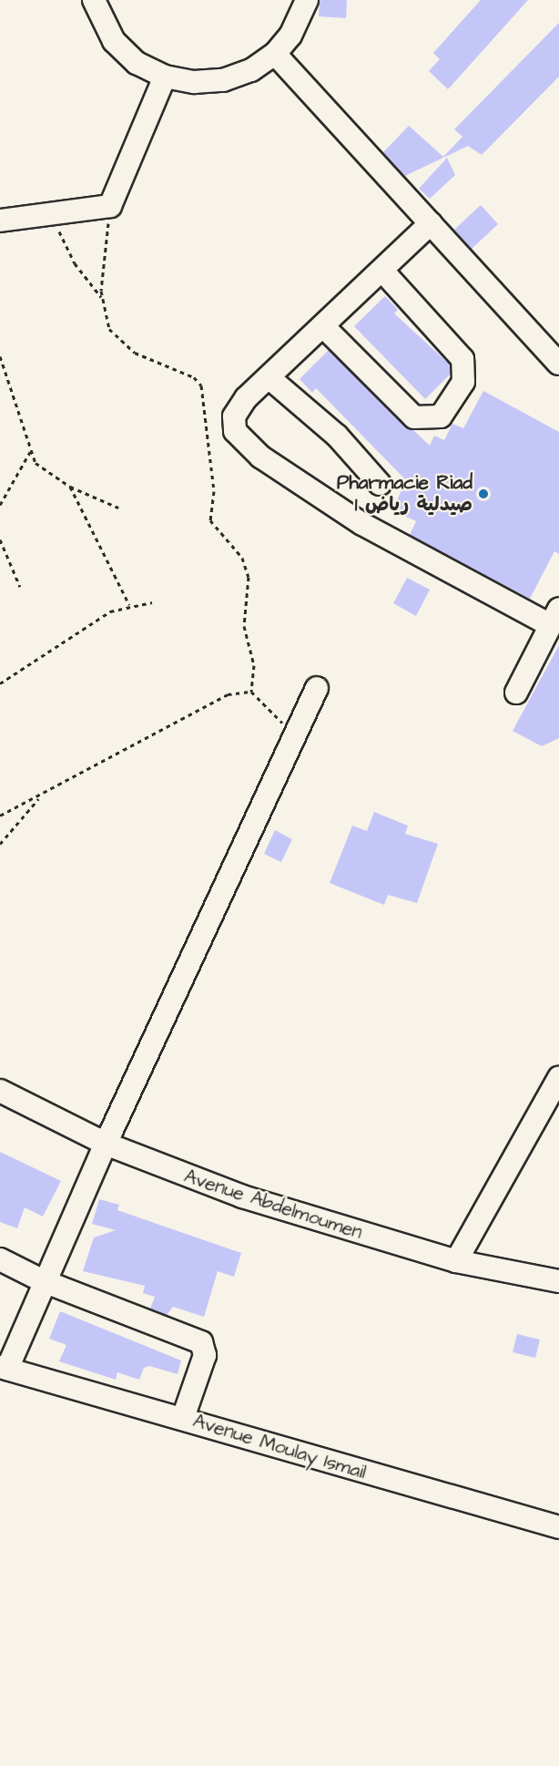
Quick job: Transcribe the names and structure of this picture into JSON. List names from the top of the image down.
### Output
{
  "streets": {
    "street": ["Avenue Abdelmoumen", "Avenue Moulay Ismail"]
  },
  "places": ["Pharmacie Riad 1 صيدلية رياض"]
}
